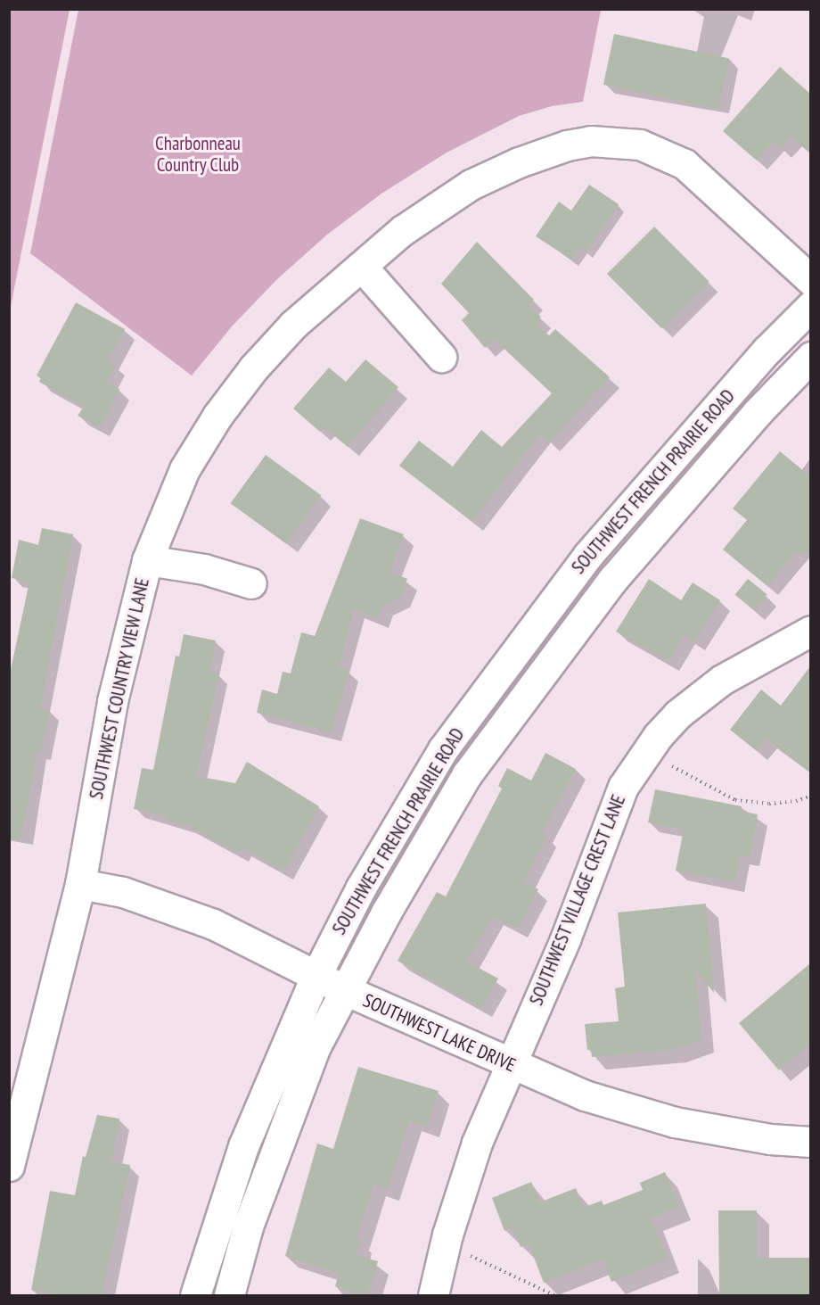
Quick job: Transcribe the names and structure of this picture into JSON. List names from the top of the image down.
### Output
{
  "streets": {
    "street": [
      "SOUTHWEST FRENCH PRAIRIE ROAD",
      "SOUTHWEST COUNTRY VIEW LANE",
      "SOUTHWEST VILLAGE CREST LANE",
      "SOUTHWEST LAKE DRIVE"
    ]
  },
  "crossings": [
    ["SOUTHWEST FRENCH PRAIRIE ROAD", "SOUTHWEST LAKE DRIVE"],
    ["SOUTHWEST COUNTRY VIEW LANE", "SOUTHWEST LAKE DRIVE"],
    ["SOUTHWEST VILLAGE CREST LANE", "SOUTHWEST LAKE DRIVE"]
  ],
  "parks": ["Charbonneau Country Club"]
}
